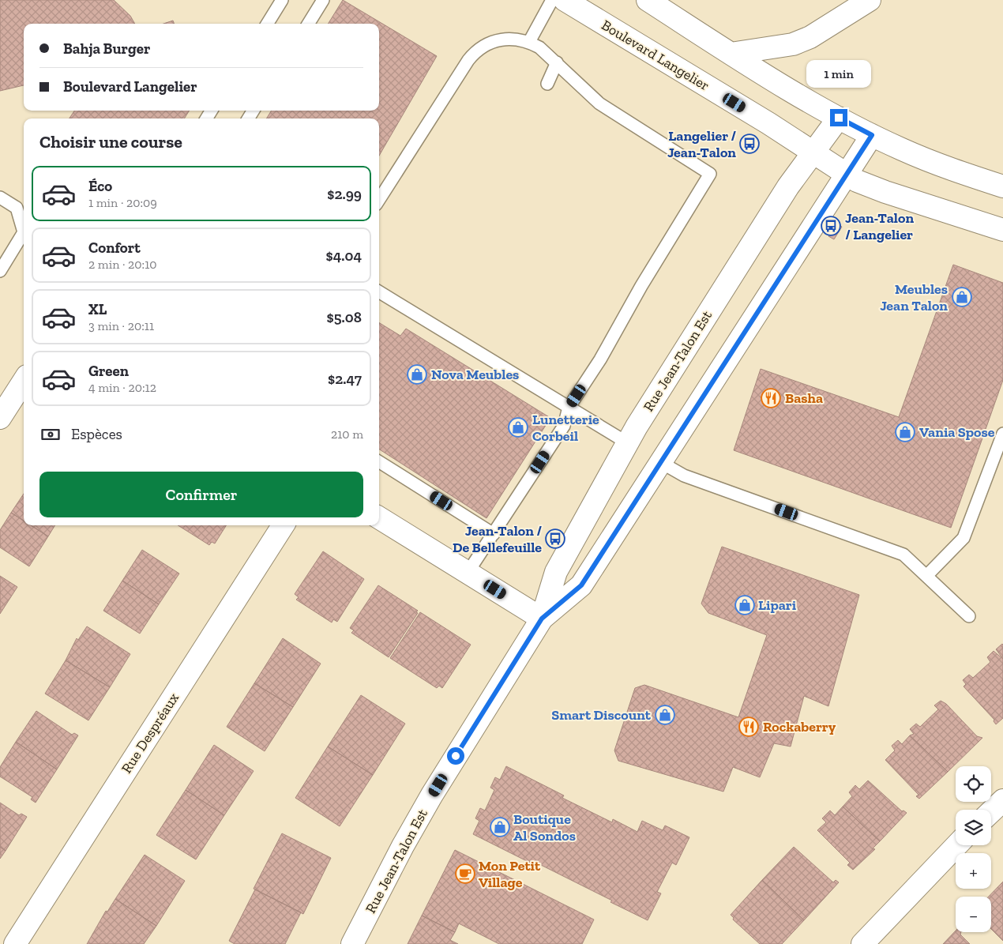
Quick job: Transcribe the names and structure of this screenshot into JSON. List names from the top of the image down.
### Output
{
  "streets": {
    "main road": ["Boulevard Langelier", "Rue Jean-Talon Est", "Rue Despréaux"]
  },
  "crossings": [
    ["Boulevard Langelier", "Rue Jean-Talon Est"]
  ],
  "places": {
    "bus stop": ["Langelier / Jean-Talon", "Jean-Talon / Langelier", "Jean-Talon / De Bellefeuille"],
    "shop": [
      "Meubles Jean Talon",
      "Nova Meubles",
      "Lunetterie Corbeil",
      "Vania Spose",
      "Lipari",
      "Smart Discount",
      "Boutique Al Sondos"
    ],
    "restaurant": ["Basha", "Rockaberry"],
    "cafe": ["Mon Petit Village"]
  },
  "page": {
    "banner": ["Bahja Burger", "Boulevard Langelier"],
    "bubble": "1 min",
    "heading": "Choisir une course",
    "list": [
      {
        "name": "Éco",
        "note": "1 min · 20:09",
        "value": "$2.99"
      },
      {
        "name": "Confort",
        "note": "2 min · 20:10",
        "value": "$4.04"
      },
      {
        "name": "XL",
        "note": "3 min · 20:11",
        "value": "$5.08"
      },
      {
        "name": "Green",
        "note": "4 min · 20:12",
        "value": "$2.47"
      }
    ],
    "pay": ["Espèces", "210 m"],
    "buttons": "Confirmer",
    "map_buttons": ["+", "−"]
  }
}
